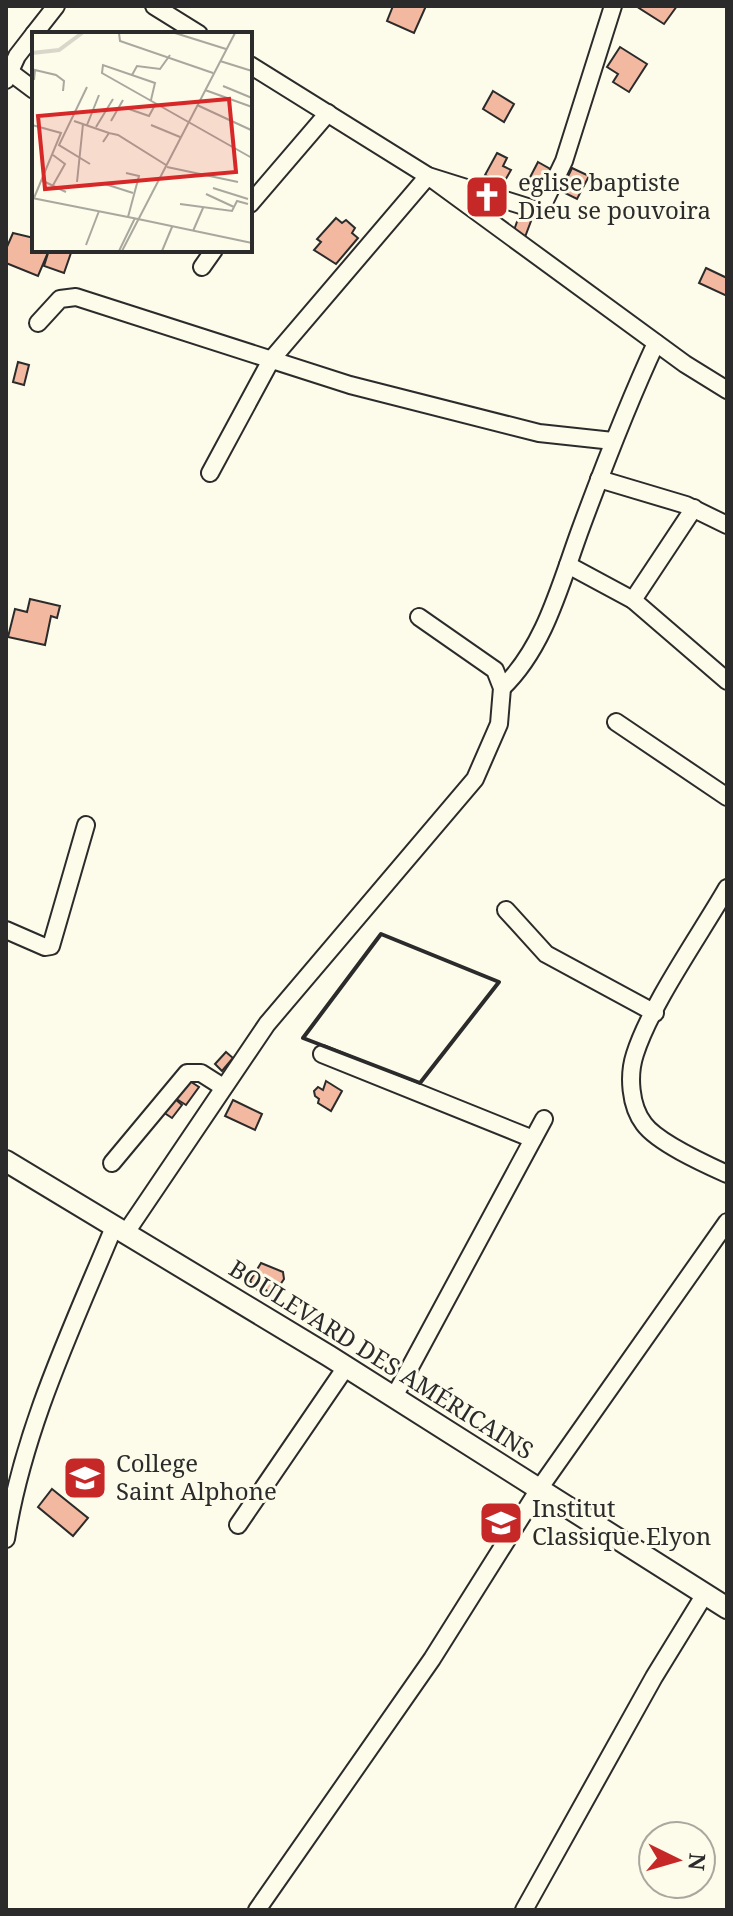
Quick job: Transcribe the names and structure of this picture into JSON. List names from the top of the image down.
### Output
{
  "streets": {
    "main road": ["BOULEVARD DES AMÉRICAINS"]
  },
  "places": {
    "church": ["eglise baptiste Dieu se pouvoira"],
    "school or university": ["College Saint Alphone", "Institut Classique Elyon"]
  },
  "north": "right"
}
